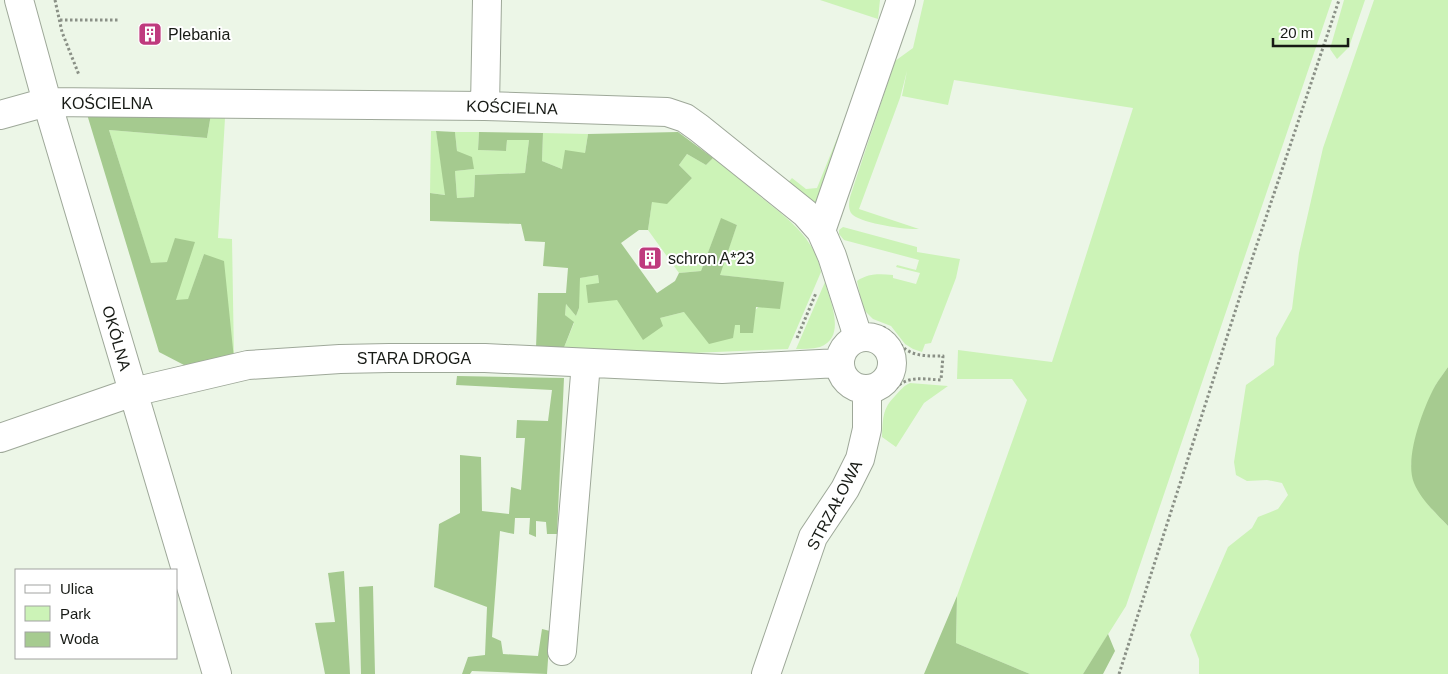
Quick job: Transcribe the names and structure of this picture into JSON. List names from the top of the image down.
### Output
{
  "streets": {
    "street": [
      "KOŚCIELNA",
      "OKÓLNA",
      "STARA DROGA",
      "STRZAŁOWA"
    ]
  },
  "crossings": [
    ["KOŚCIELNA", "OKÓLNA"],
    ["KOŚCIELNA", "STARA DROGA"],
    ["KOŚCIELNA", "STRZAŁOWA"],
    ["OKÓLNA", "STARA DROGA"],
    ["STARA DROGA", "STRZAŁOWA"]
  ],
  "places": {
    "building": ["Plebania", "schron A*23"]
  },
  "legend": ["Ulica", "Park", "Woda"],
  "scale_bar": "20 m"
}
